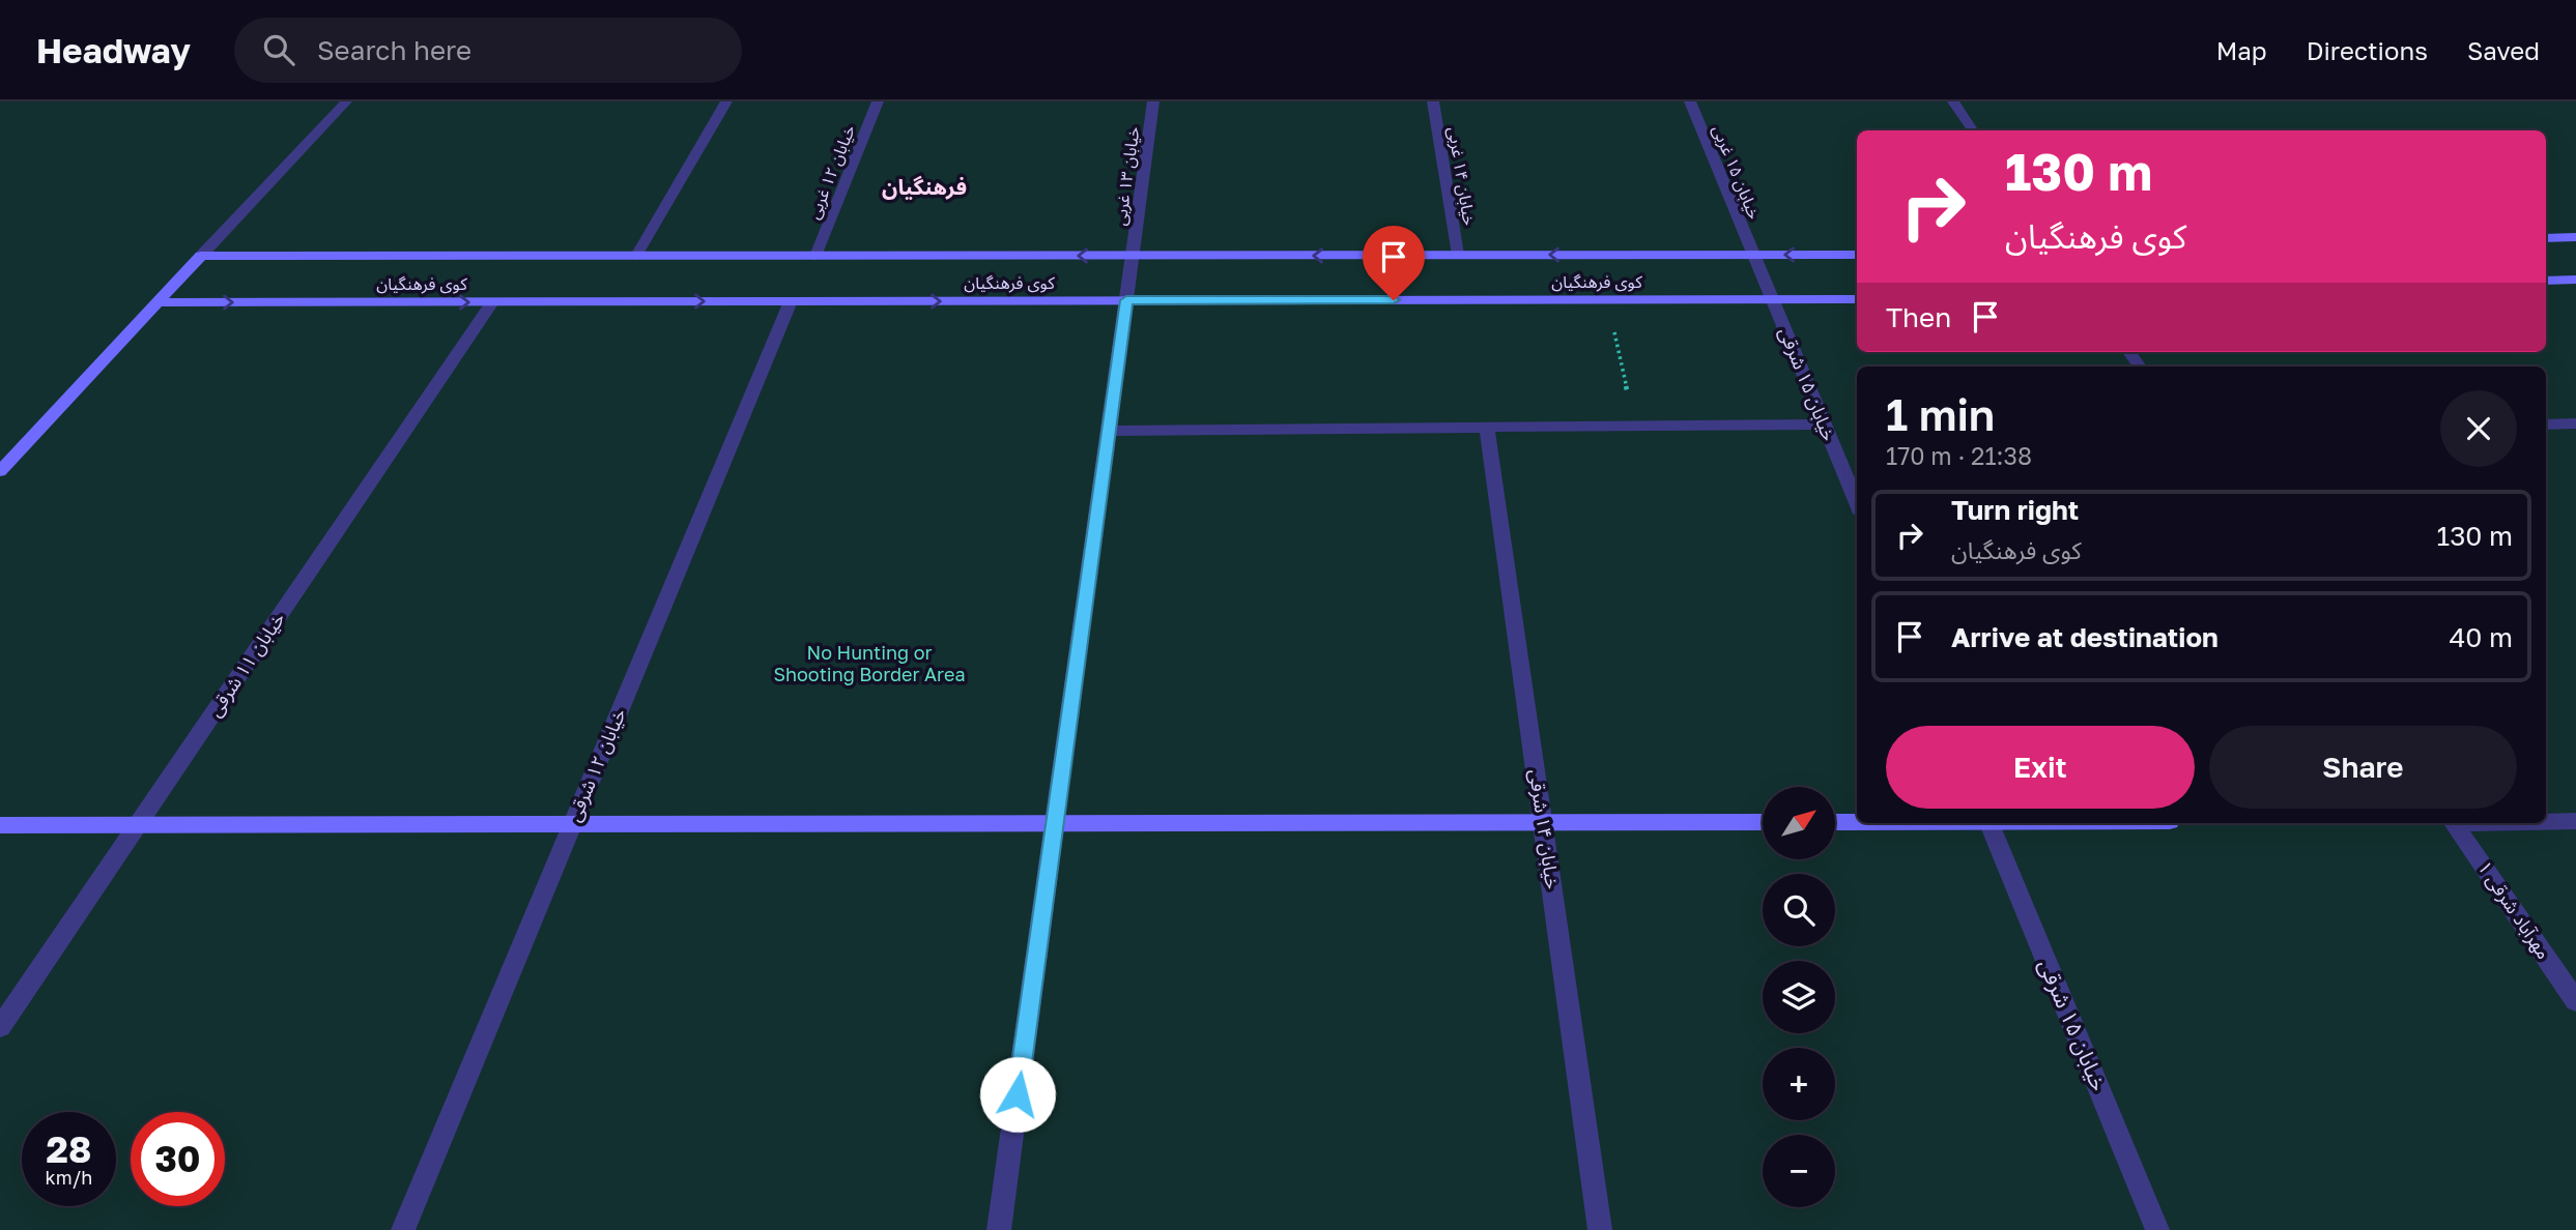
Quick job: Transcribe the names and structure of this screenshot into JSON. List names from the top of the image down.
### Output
{
  "streets": {
    "street": [
      "خیابان ۱۲ غربی",
      "خیابان ۱۵ غربی",
      "خیابان ۱۳ غربی",
      "خیابان ۱۴ غربی",
      "کوی فرهنگیان",
      "خیابان ۱۵ شرقی",
      "خیابان ۱۱ شرقی",
      "خیابان ۱۲ شرقی",
      "خیابان ۱۴ شرقی",
      "مهرآباد شرقی ١"
    ]
  },
  "crossings": [
    ["خیابان ۱۲ غربی", "کوی فرهنگیان"],
    ["خیابان ۱۵ غربی", "کوی فرهنگیان"],
    ["خیابان ۱۵ غربی", "خیابان ۱۵ شرقی"],
    ["خیابان ۱۳ غربی", "کوی فرهنگیان"],
    ["خیابان ۱۴ غربی", "کوی فرهنگیان"],
    ["کوی فرهنگیان", "خیابان ۱۵ شرقی"],
    ["کوی فرهنگیان", "خیابان ۱۱ شرقی"],
    ["کوی فرهنگیان", "خیابان ۱۲ شرقی"]
  ],
  "districts": ["فرهنگیان"],
  "parks": ["No Hunting or Shooting Border Area"],
  "north": "top right",
  "page": {
    "header": "Headway",
    "search": "Search here",
    "nav": ["Map", "Directions", "Saved"],
    "turn": ["130 m", "کوی فرهنگیان"],
    "then": "Then",
    "heading": ["1 min", "170 m · 21:38"],
    "list": [
      {
        "name": "Turn right",
        "note": "کوی فرهنگیان",
        "value": "130 m"
      },
      {
        "name": "Arrive at destination",
        "value": "40 m"
      }
    ],
    "buttons": ["Exit", "Share"],
    "map_buttons": ["+", "−"],
    "speed": "28 km/h",
    "limit": "30"
  }
}
